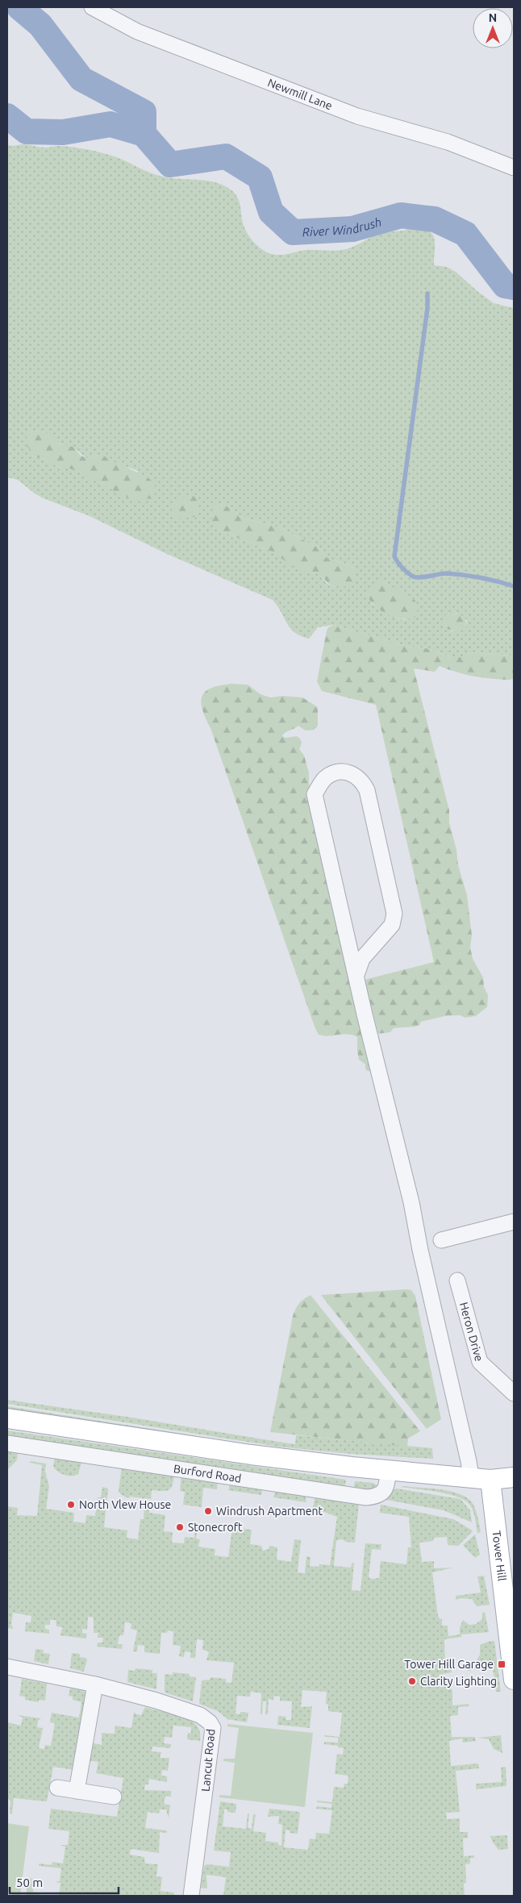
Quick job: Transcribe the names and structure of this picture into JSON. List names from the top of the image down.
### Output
{
  "streets": {
    "main road": ["Tower Hill"],
    "street": [
      "Newmill Lane",
      "Heron Drive",
      "Burford Road",
      "Lancut Road"
    ]
  },
  "water": ["River Windrush"],
  "places": {
    "other": [
      "North Vlew House",
      "Windrush Apartment",
      "Stonecroft",
      "Clarity Lighting"
    ],
    "transit": ["Tower Hill Garage"]
  },
  "scale_bar": "50 m",
  "north": "top"
}
